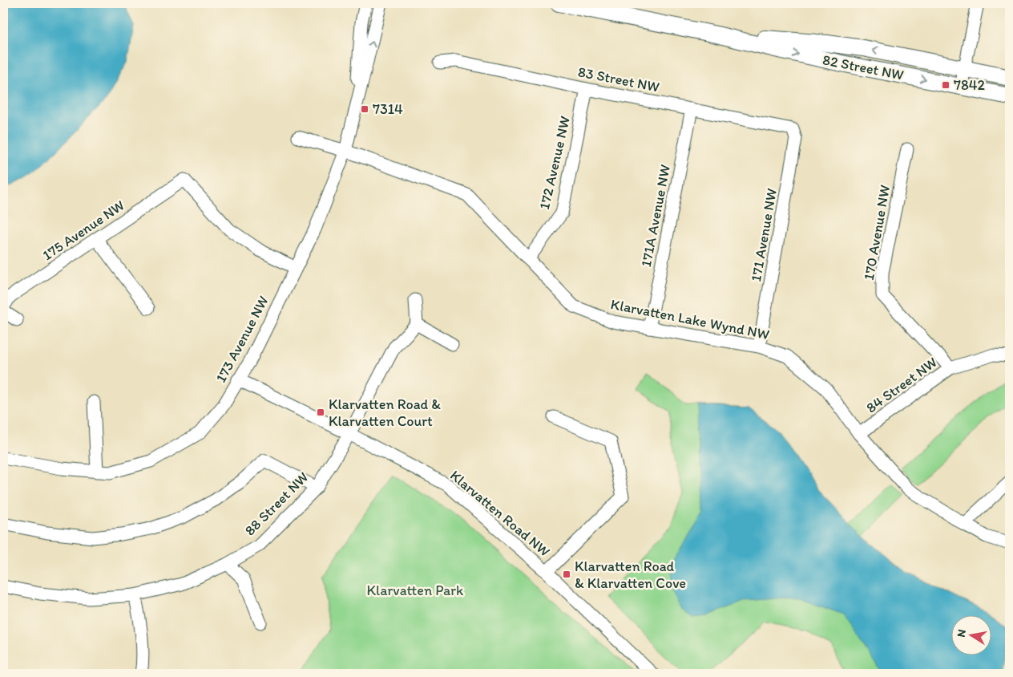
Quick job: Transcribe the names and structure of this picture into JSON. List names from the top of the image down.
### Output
{
  "streets": {
    "main road": ["82 Street NW"],
    "street": [
      "83 Street NW",
      "172 Avenue NW",
      "171A Avenue NW",
      "175 Avenue NW",
      "170 Avenue NW",
      "171 Avenue NW",
      "Klarvatten Lake Wynd NW",
      "173 Avenue NW",
      "84 Street NW",
      "88 Street NW",
      "Klarvatten Road NW"
    ]
  },
  "crossings": [
    ["83 Street NW", "172 Avenue NW"],
    ["83 Street NW", "171A Avenue NW"],
    ["83 Street NW", "171 Avenue NW"],
    ["172 Avenue NW", "Klarvatten Lake Wynd NW"],
    ["171A Avenue NW", "Klarvatten Lake Wynd NW"],
    ["175 Avenue NW", "173 Avenue NW"],
    ["170 Avenue NW", "84 Street NW"],
    ["171 Avenue NW", "Klarvatten Lake Wynd NW"],
    ["Klarvatten Lake Wynd NW", "173 Avenue NW"],
    ["Klarvatten Lake Wynd NW", "84 Street NW"],
    ["173 Avenue NW", "Klarvatten Road NW"],
    ["88 Street NW", "Klarvatten Road NW"]
  ],
  "parks": ["Klarvatten Park"],
  "places": {
    "transit": [
      "7842",
      "7314",
      "Klarvatten Road & Klarvatten Court",
      "Klarvatten Road & Klarvatten Cove"
    ]
  },
  "north": "left"
}
